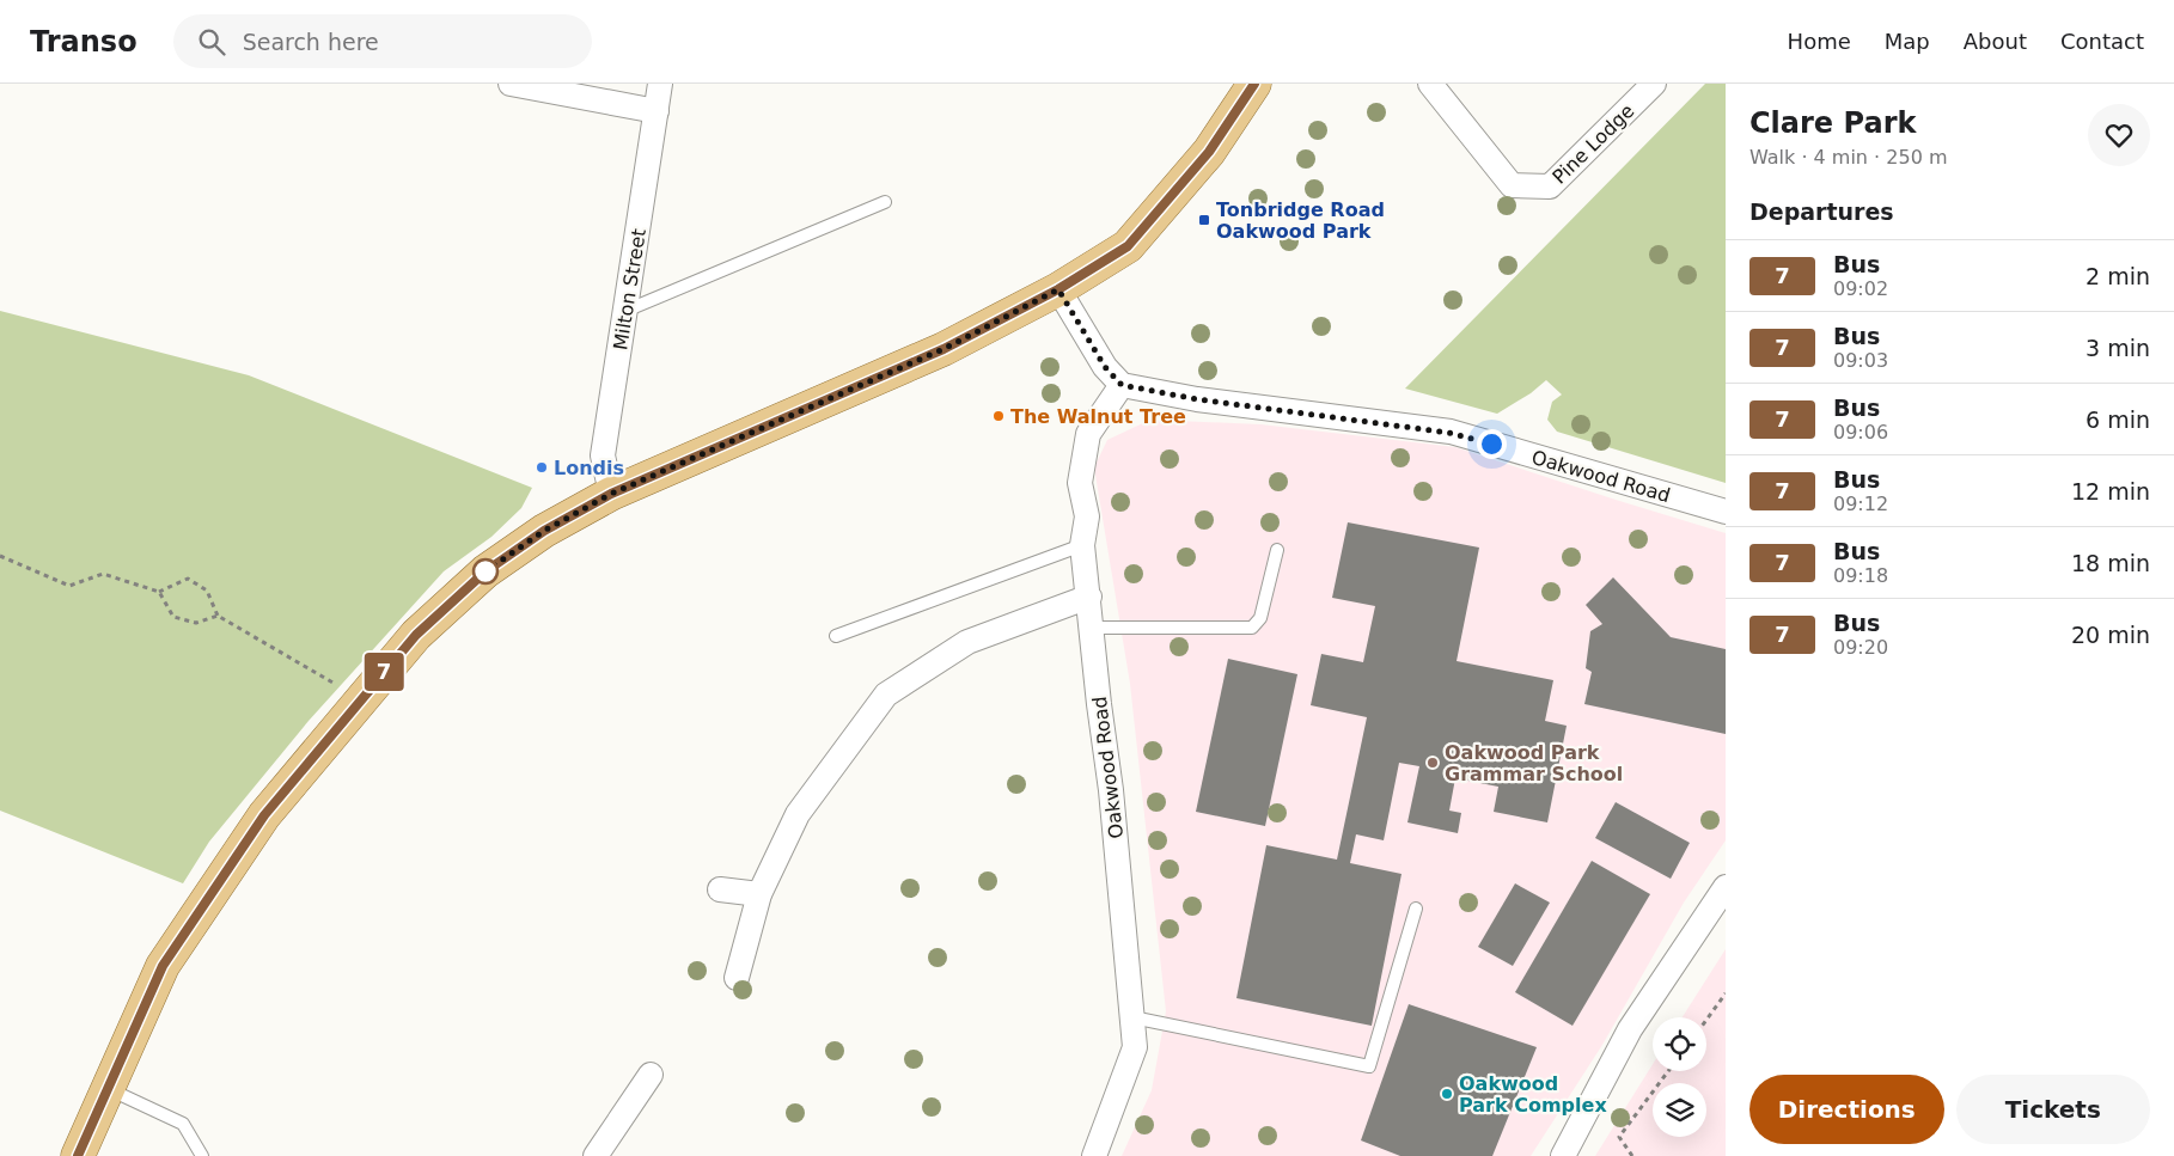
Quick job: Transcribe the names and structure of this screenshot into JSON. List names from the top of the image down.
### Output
{
  "streets": {
    "street": ["Pine Lodge", "Milton Street", "Oakwood Road"]
  },
  "places": {
    "transit": ["Tonbridge Road Oakwood Park"],
    "other": [
      "The Walnut Tree",
      "Londis",
      "Oakwood Park Grammar School",
      "Oakwood Park Complex"
    ]
  },
  "lines": ["bus line 7"],
  "page": {
    "header": "Transo",
    "search": "Search here",
    "nav": [
      "Home",
      "Map",
      "About",
      "Contact"
    ],
    "on_map": "7",
    "heading": [
      ["Clare Park", "Walk · 4 min · 250 m"],
      "Departures"
    ],
    "list": [
      {
        "mark": "7",
        "name": "Bus",
        "note": "09:02",
        "value": "2 min"
      },
      {
        "mark": "7",
        "name": "Bus",
        "note": "09:03",
        "value": "3 min"
      },
      {
        "mark": "7",
        "name": "Bus",
        "note": "09:06",
        "value": "6 min"
      },
      {
        "mark": "7",
        "name": "Bus",
        "note": "09:12",
        "value": "12 min"
      },
      {
        "mark": "7",
        "name": "Bus",
        "note": "09:18",
        "value": "18 min"
      },
      {
        "mark": "7",
        "name": "Bus",
        "note": "09:20",
        "value": "20 min"
      }
    ],
    "buttons": ["Directions", "Tickets"]
  }
}
